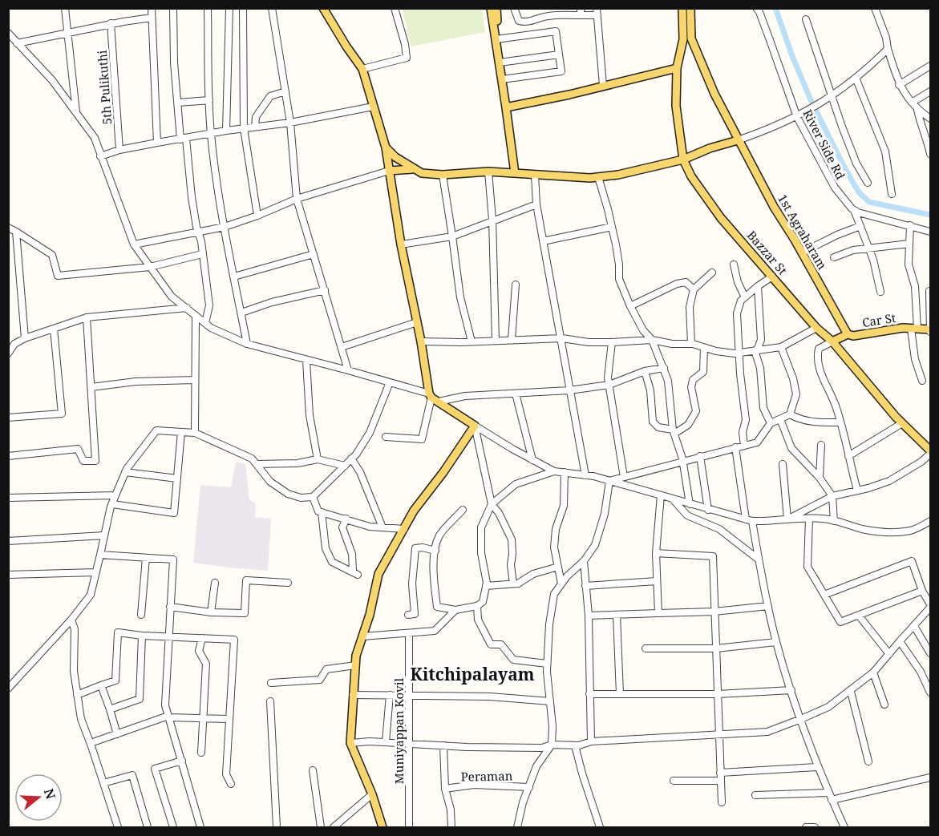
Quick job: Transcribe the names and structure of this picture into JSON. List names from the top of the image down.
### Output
{
  "streets": {
    "main road": ["1st Agraharam", "Bazzar St", "Car St"],
    "street": [
      "5th Pulikuthi",
      "River Side Rd",
      "Muniyappan Kovil",
      "Peraman"
    ]
  },
  "crossings": [
    ["1st Agraharam", "Bazzar St"],
    ["1st Agraharam", "Car St"],
    ["Bazzar St", "Car St"]
  ],
  "districts": ["Kitchipalayam"],
  "north": "right"
}
